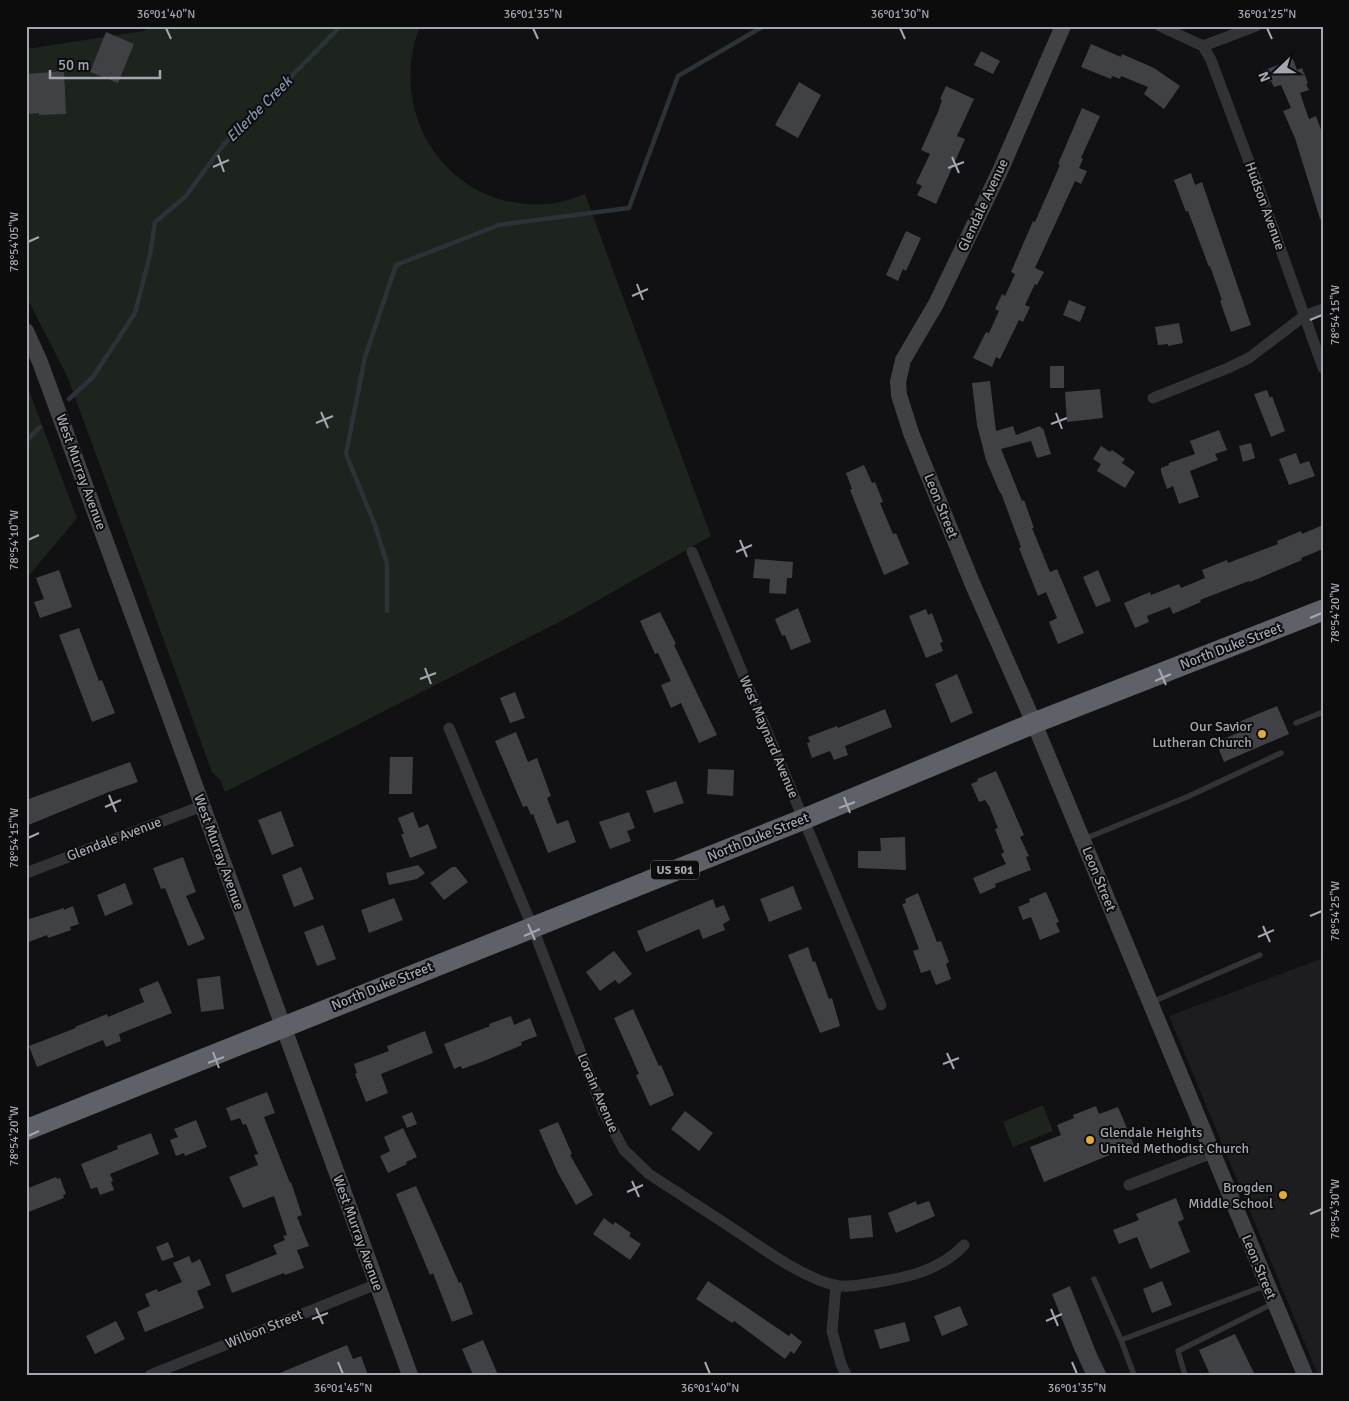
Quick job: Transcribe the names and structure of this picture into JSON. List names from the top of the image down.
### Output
{
  "streets": {
    "highway": ["North Duke Street", "US 501"],
    "street": [
      "Glendale Avenue",
      "Hudson Avenue",
      "West Murray Avenue",
      "Leon Street",
      "West Maynard Avenue",
      "Lorain Avenue",
      "Wilbon Street"
    ]
  },
  "crossings": [
    ["Glendale Avenue", "West Murray Avenue"],
    ["Glendale Avenue", "Leon Street"],
    ["West Murray Avenue", "North Duke Street"],
    ["West Murray Avenue", "Wilbon Street"],
    ["Leon Street", "North Duke Street"],
    ["North Duke Street", "West Maynard Avenue"],
    ["North Duke Street", "Lorain Avenue"]
  ],
  "water": ["Ellerbe Creek"],
  "places": ["Our Savior Lutheran Church", "Glendale Heights United Methodist Church", "Brogden Middle School"],
  "scale_bar": "50 m",
  "north": "left",
  "coordinates": [
    "36°01'40\"N",
    "36°01'35\"N",
    "36°01'30\"N",
    "36°01'25\"N",
    "78°54'05\"W",
    "78°54'15\"W",
    "78°54'10\"W",
    "78°54'20\"W",
    "78°54'25\"W",
    "78°54'30\"W",
    "36°01'45\"N"
  ]
}
